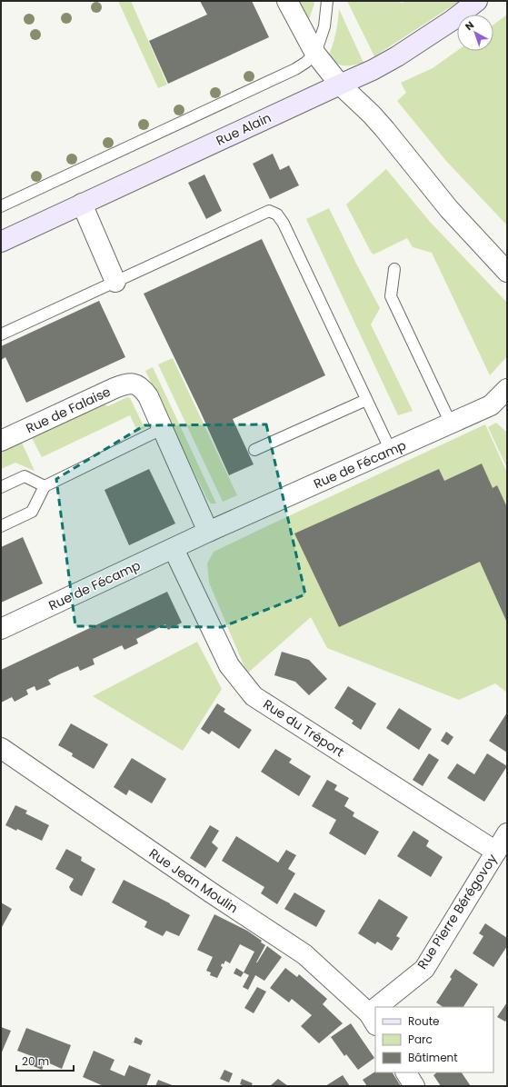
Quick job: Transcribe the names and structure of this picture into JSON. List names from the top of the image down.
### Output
{
  "streets": {
    "street": [
      "Rue Alain",
      "Rue de Falaise",
      "Rue de Fécamp",
      "Rue du Tréport",
      "Rue Jean Moulin",
      "Rue Pierre Bérégovoy"
    ]
  },
  "crossings": [
    ["Rue de Fécamp", "Rue du Tréport"],
    ["Rue du Tréport", "Rue Pierre Bérégovoy"]
  ],
  "legend": ["Route", "Parc", "Bâtiment"],
  "scale_bar": "20 m",
  "north": "top left"
}
